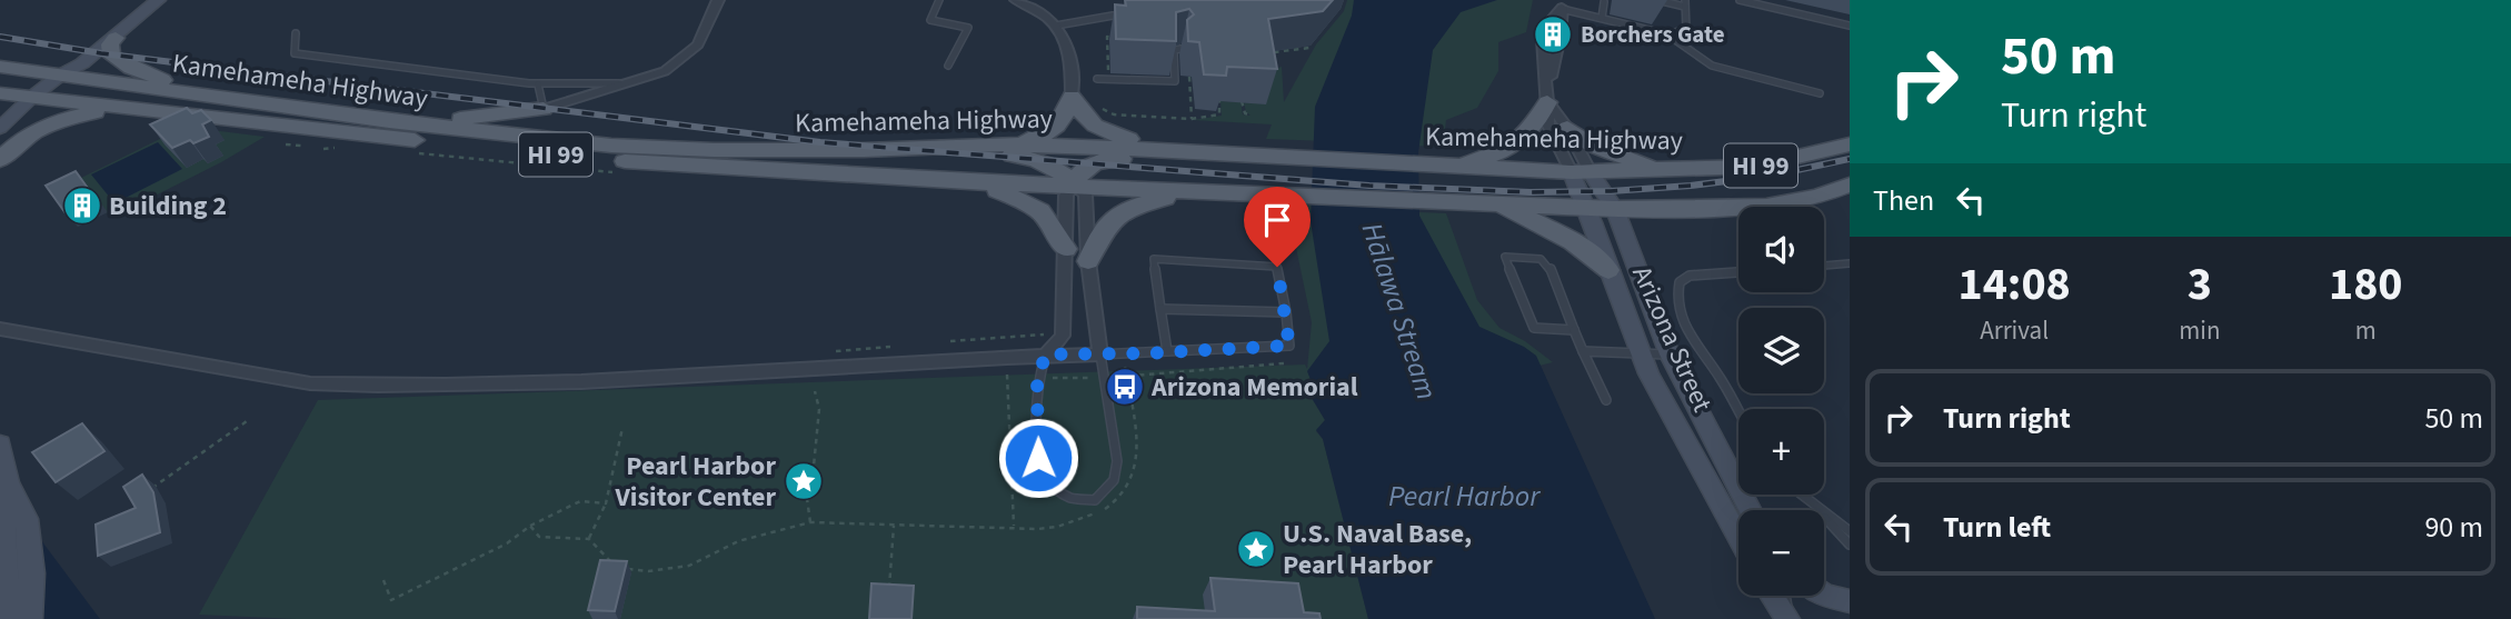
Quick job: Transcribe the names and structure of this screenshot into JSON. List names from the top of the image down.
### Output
{
  "streets": {
    "main road": ["Kamehameha Highway", "HI 99"],
    "street": ["Arizona Street"]
  },
  "crossings": [
    ["Kamehameha Highway", "Arizona Street"]
  ],
  "water": ["Hālawa Stream", "Pearl Harbor"],
  "places": {
    "building": ["Borchers Gate", "Building 2"],
    "bus stop": ["Arizona Memorial"],
    "place": ["Pearl Harbor Visitor Center", "U.S. Naval Base, Pearl Harbor"]
  },
  "page": {
    "turn": ["50 m", "Turn right"],
    "then": "Then",
    "map_buttons": ["+", "−"],
    "eta": [
      "14:08",
      "Arrival",
      "3",
      "min",
      "180",
      "m"
    ],
    "list": [
      {
        "name": "Turn right",
        "value": "50 m"
      },
      {
        "name": "Turn left",
        "value": "90 m"
      }
    ]
  }
}
